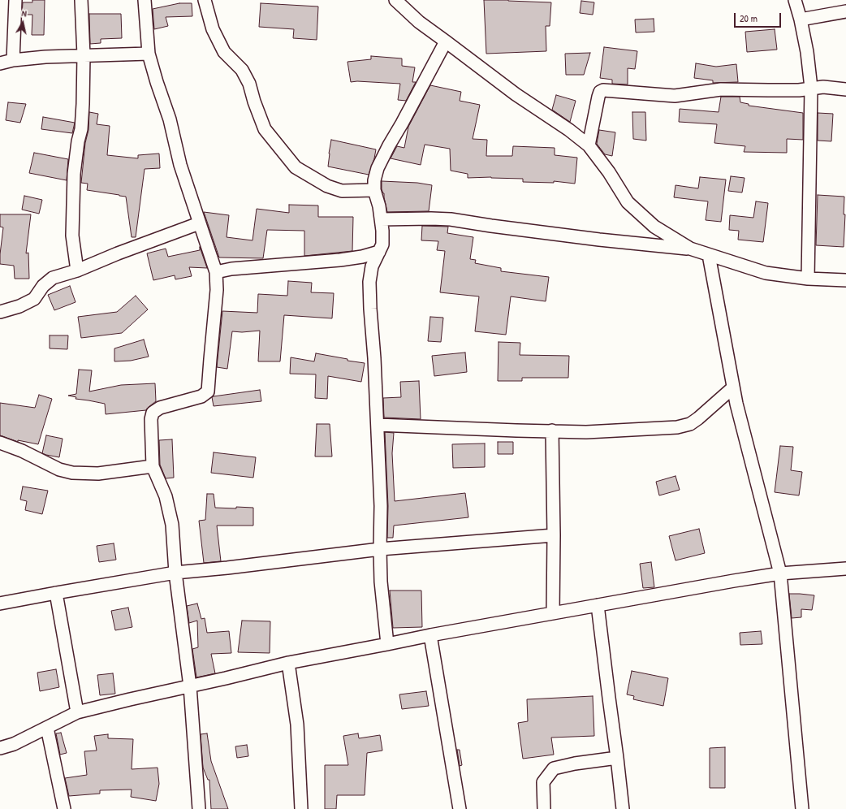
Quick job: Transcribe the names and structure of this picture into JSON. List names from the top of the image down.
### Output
{
  "scale_bar": "20 m",
  "north": "top"
}
